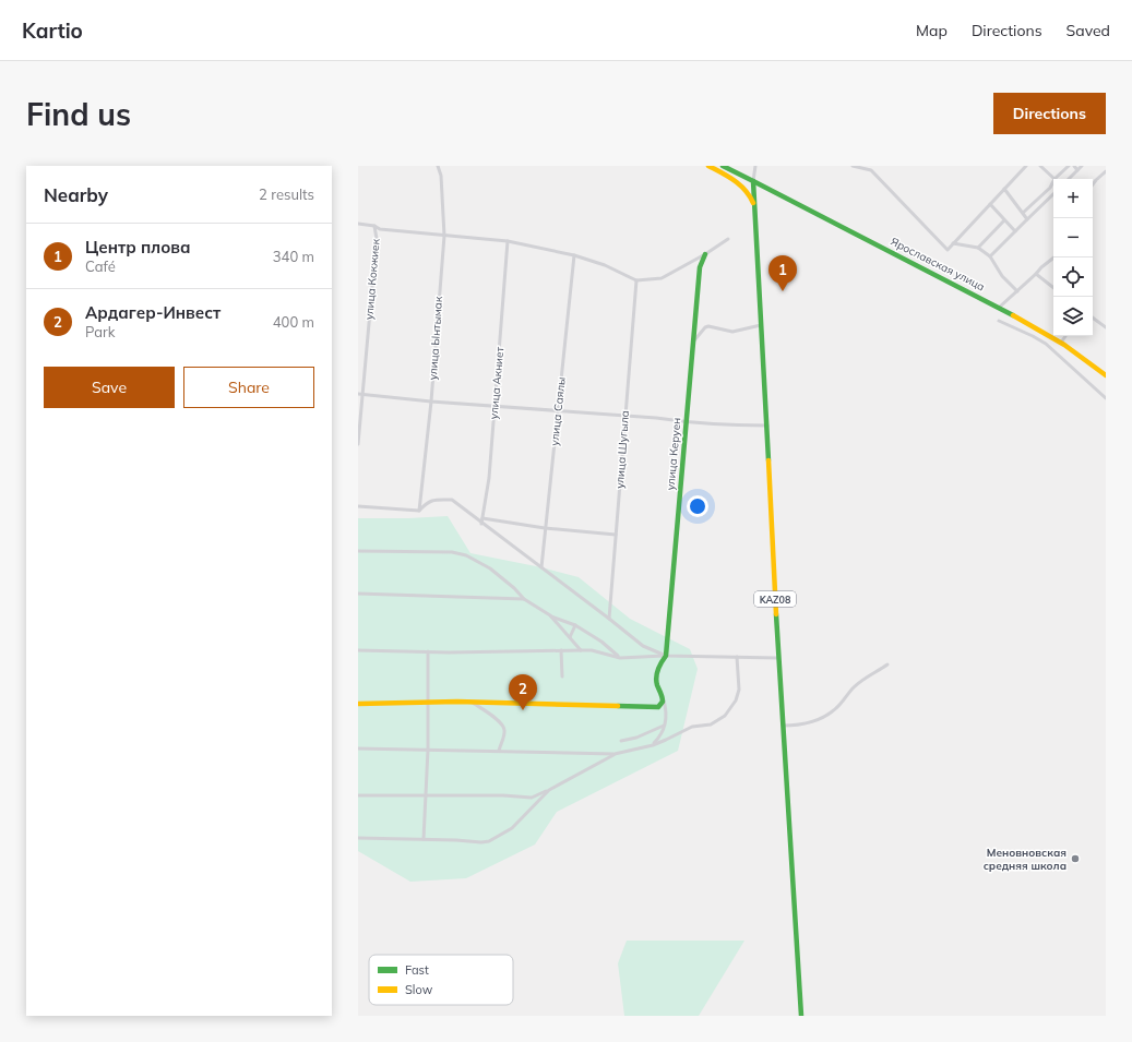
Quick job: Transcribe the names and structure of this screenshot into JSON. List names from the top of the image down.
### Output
{
  "streets": {
    "main road": ["Ярославская улица", "улица Керуен", "KAZ08"],
    "street": [
      "улица Кокжиек",
      "улица Ынтымак",
      "улица Акниет",
      "улица Саялы",
      "улица Шугыла"
    ]
  },
  "crossings": [
    ["Ярославская улица", "KAZ08"],
    ["улица Кокжиек", "улица Ынтымак"]
  ],
  "places": ["Меновновская средняя школа"],
  "legend": ["Fast", "Slow"],
  "page": {
    "header": "Kartio",
    "nav": ["Map", "Directions", "Saved"],
    "buttons": [
      "Directions",
      ["Save", "Share"]
    ],
    "title": "Find us",
    "heading": ["Nearby", "2 results"],
    "map_buttons": ["+", "−"],
    "list": [
      {
        "mark": "1",
        "name": "Центр плова",
        "note": "Café",
        "value": "340 m"
      },
      {
        "mark": "2",
        "name": "Ардагер-Инвест",
        "note": "Park",
        "value": "400 m"
      }
    ],
    "pins": ["1", "2"]
  }
}
